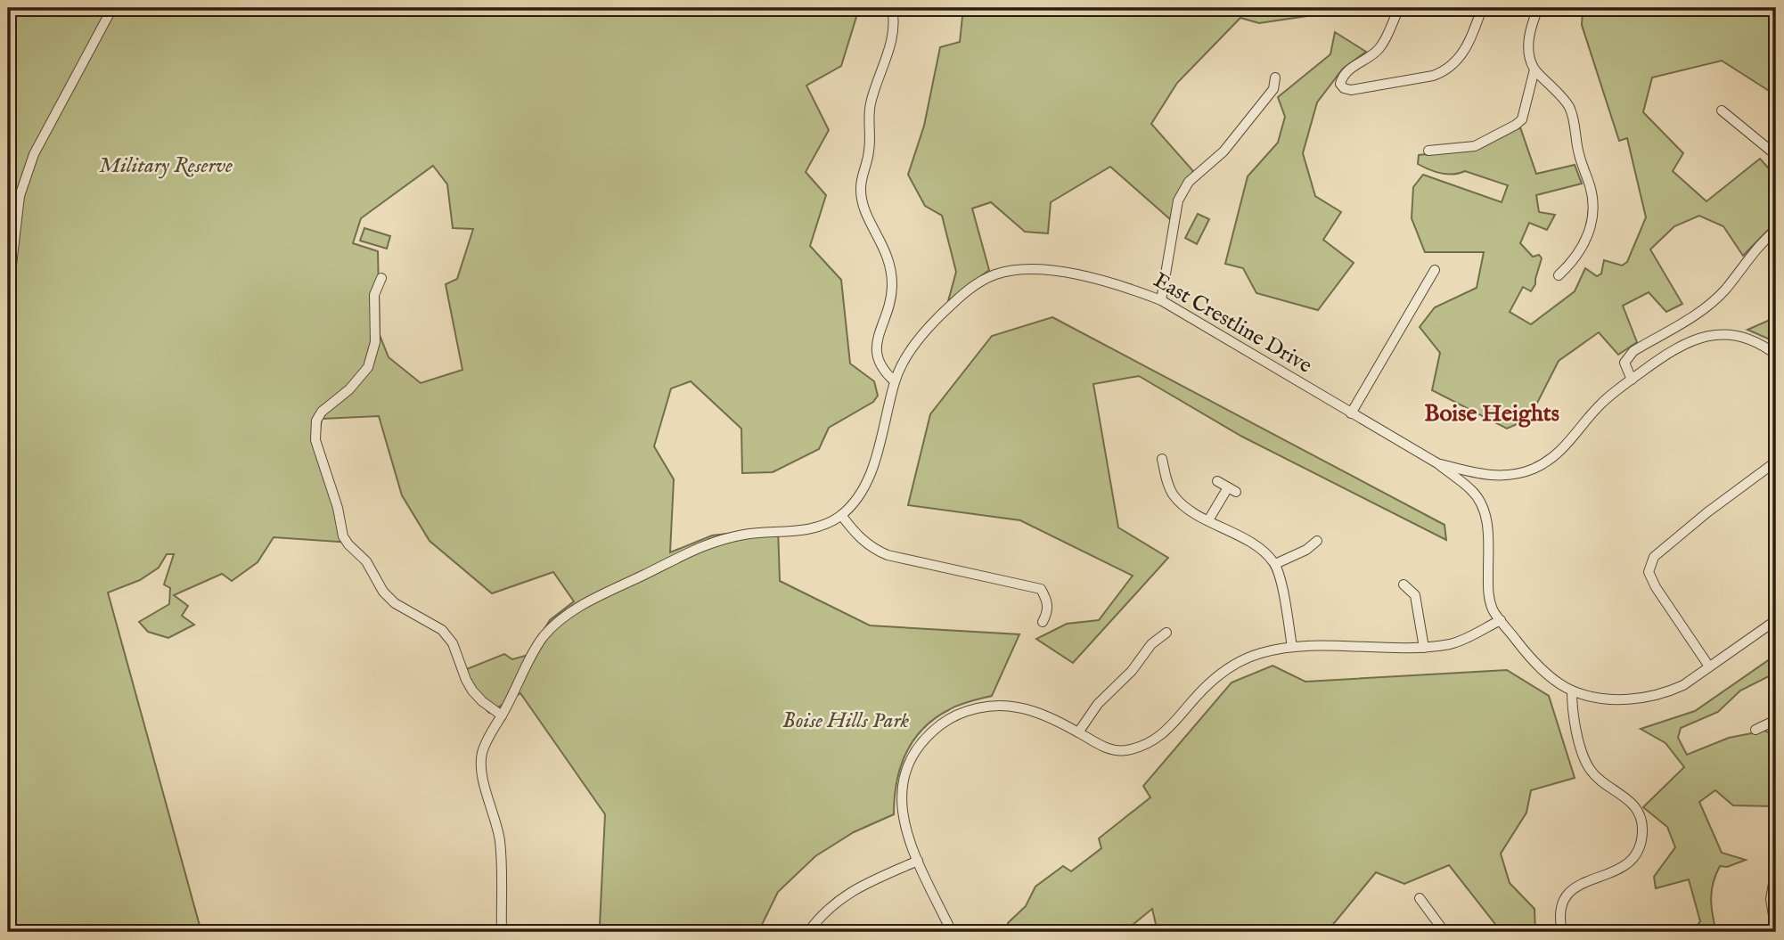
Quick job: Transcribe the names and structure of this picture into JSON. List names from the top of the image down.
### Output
{
  "streets": {
    "street": ["East Crestline Drive"]
  },
  "districts": ["Boise Heights"],
  "parks": ["Military Reserve", "Boise Hills Park"]
}
